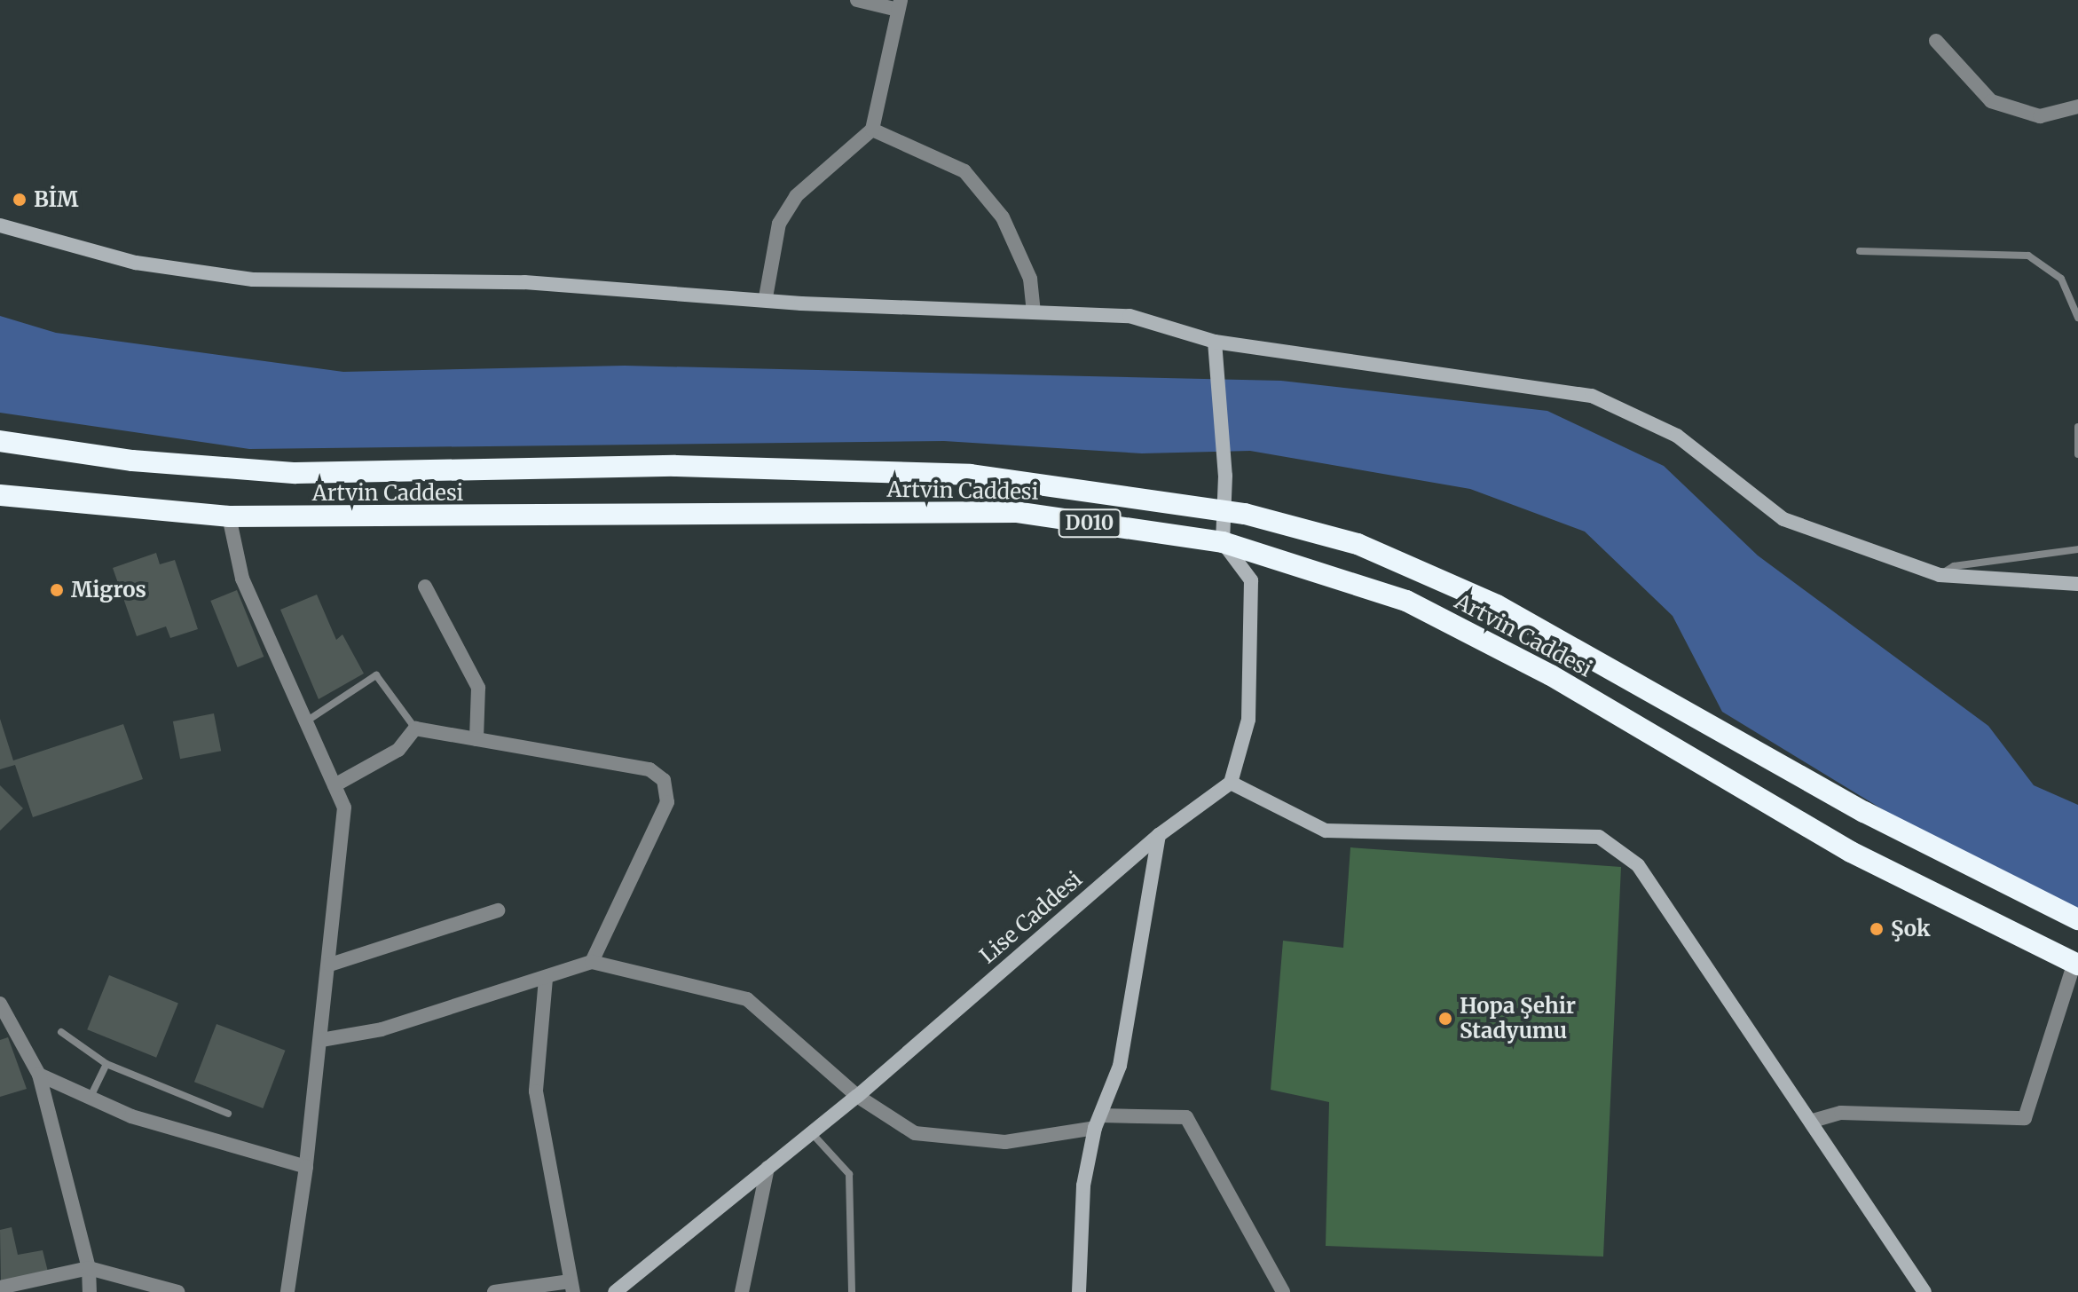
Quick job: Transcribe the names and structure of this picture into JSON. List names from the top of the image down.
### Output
{
  "streets": {
    "highway": ["Artvin Caddesi", "D010"],
    "street": ["Lise Caddesi"]
  },
  "places": [
    "BİM",
    "Migros",
    "Şok",
    "Hopa Şehir Stadyumu"
  ]
}
